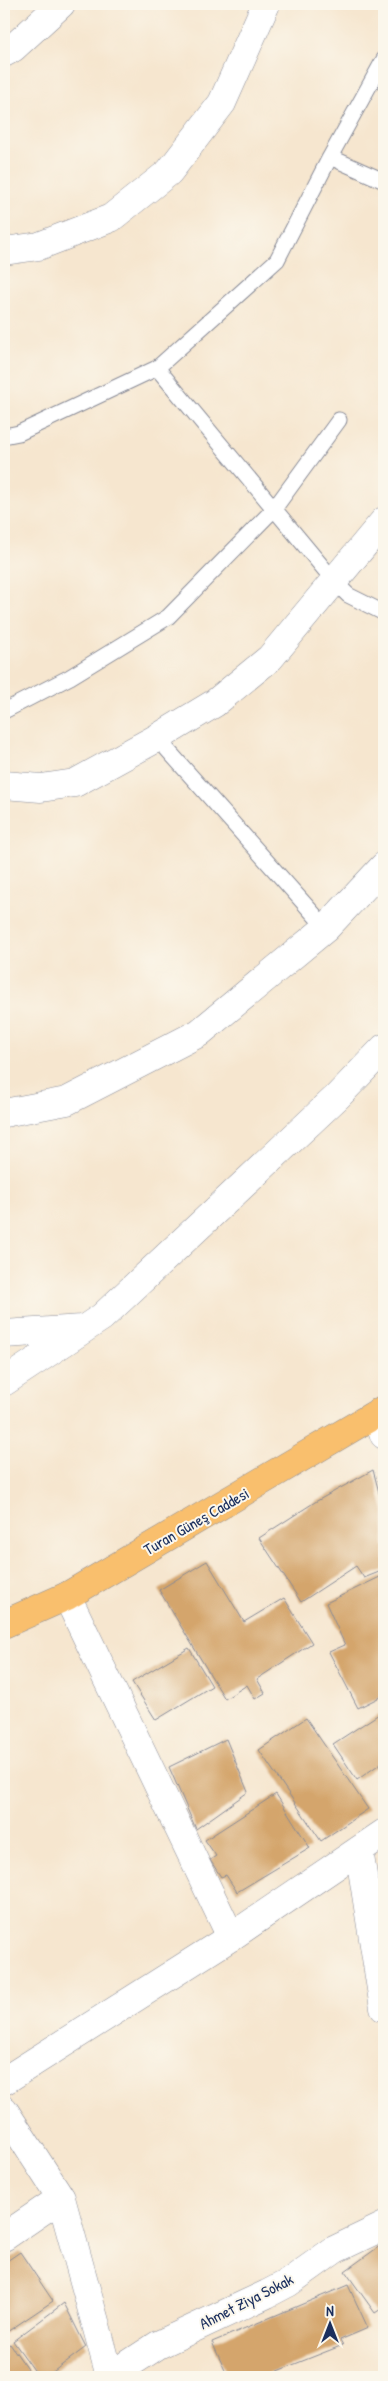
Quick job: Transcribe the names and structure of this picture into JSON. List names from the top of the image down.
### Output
{
  "streets": {
    "main road": ["Turan Güneş Caddesi"],
    "street": ["Ahmet Ziya Sokak"]
  },
  "north": "top"
}
